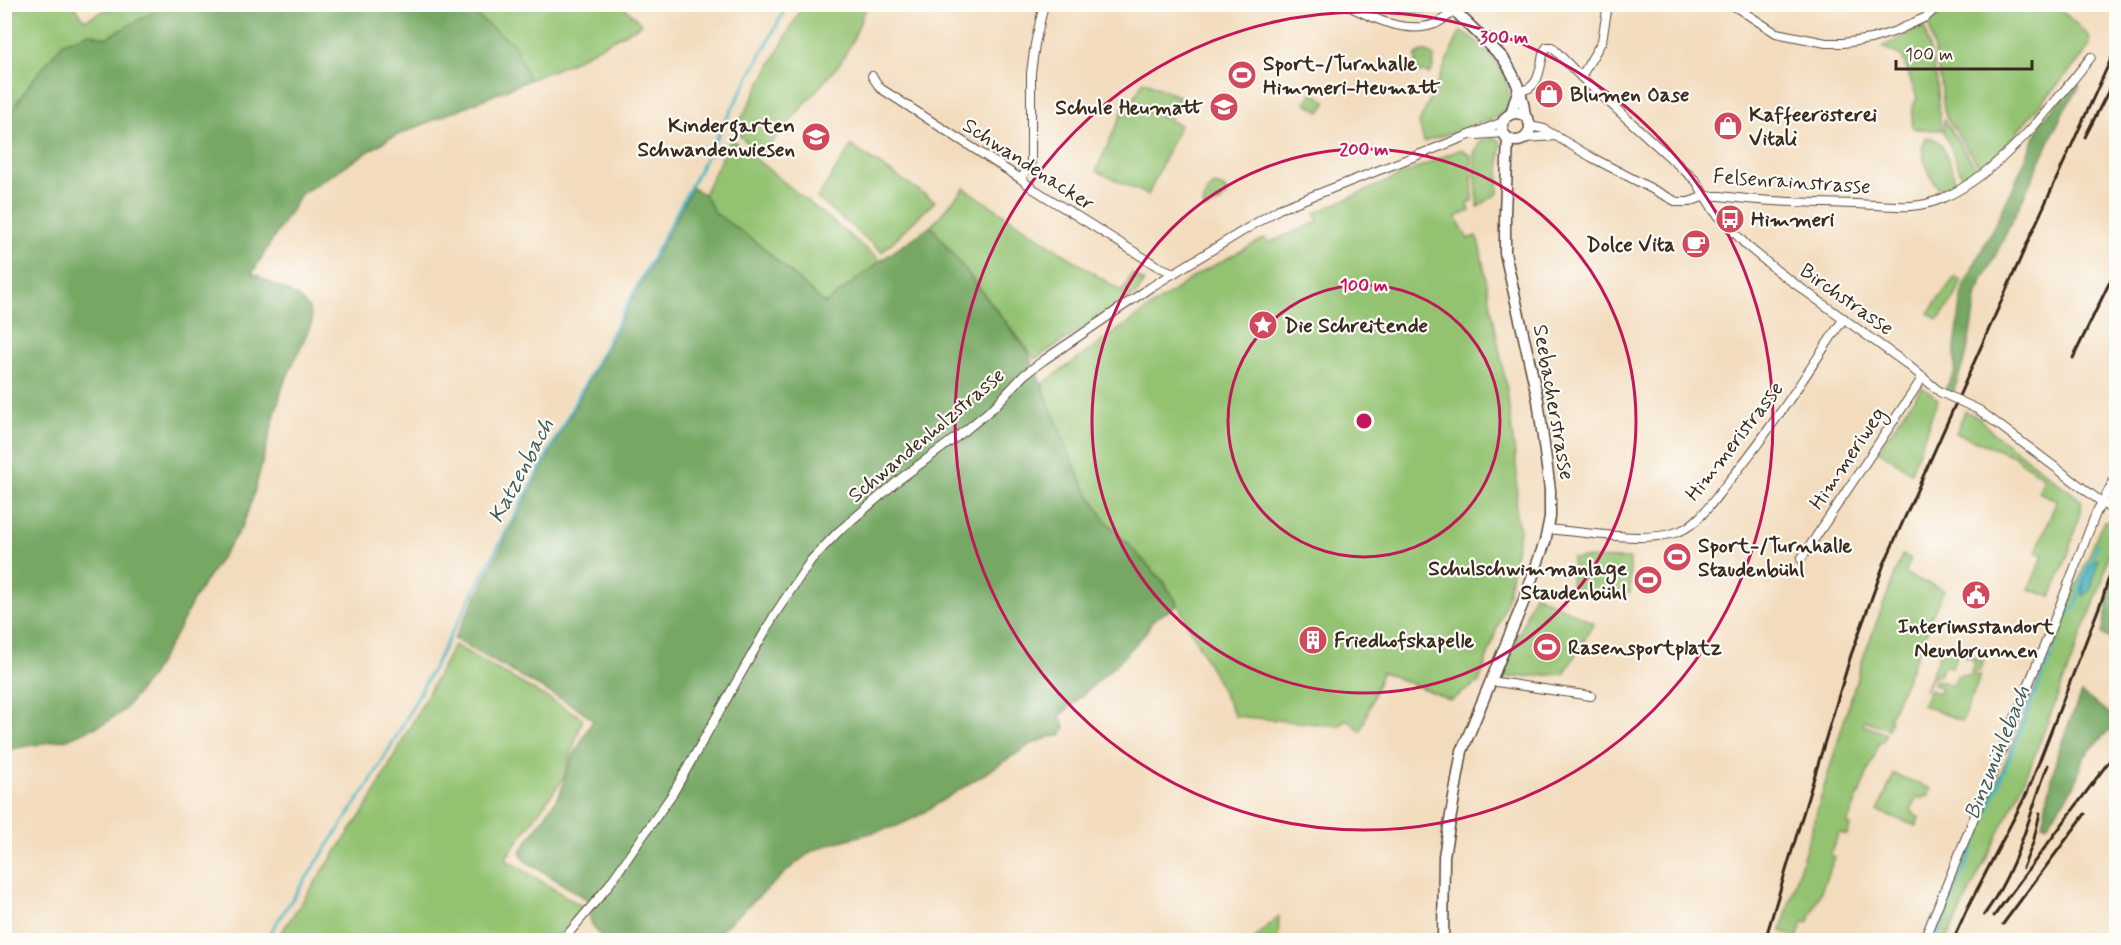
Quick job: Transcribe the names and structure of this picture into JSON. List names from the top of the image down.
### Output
{
  "streets": {
    "street": [
      "Schwandenacker",
      "Felsenrainstrasse",
      "Birchstrasse",
      "Seebacherstrasse",
      "Schwandenholzstrasse",
      "Himmeristrasse",
      "Himmeriweg"
    ]
  },
  "crossings": [
    ["Schwandenacker", "Schwandenholzstrasse"],
    ["Felsenrainstrasse", "Birchstrasse"],
    ["Felsenrainstrasse", "Seebacherstrasse"],
    ["Birchstrasse", "Himmeristrasse"],
    ["Birchstrasse", "Himmeriweg"],
    ["Seebacherstrasse", "Schwandenholzstrasse"],
    ["Seebacherstrasse", "Himmeristrasse"]
  ],
  "water": ["Katzenbach", "Binzmühlebach"],
  "places": {
    "sports": [
      "Sport-/Turnhalle Himmeri-Heumatt",
      "Sport-/Turnhalle Staudenbühl",
      "Schulschwimmanlage Staudenbühl",
      "Rasensportplatz"
    ],
    "shop": ["Blumen Oase", "Kaffeerösterei Vitali"],
    "school or university": ["Schule Heumatt", "Kindergarten Schwandenwiesen"],
    "bus stop": ["Himmeri"],
    "cafe": ["Dolce Vita"],
    "place": ["Die Schreitende"],
    "public building": ["Interimsstandort Neunbrunnen"],
    "building": ["Friedhofskapelle"]
  },
  "scale_bar": "100 m",
  "rings": ["300 m", "200 m", "100 m"]
}
